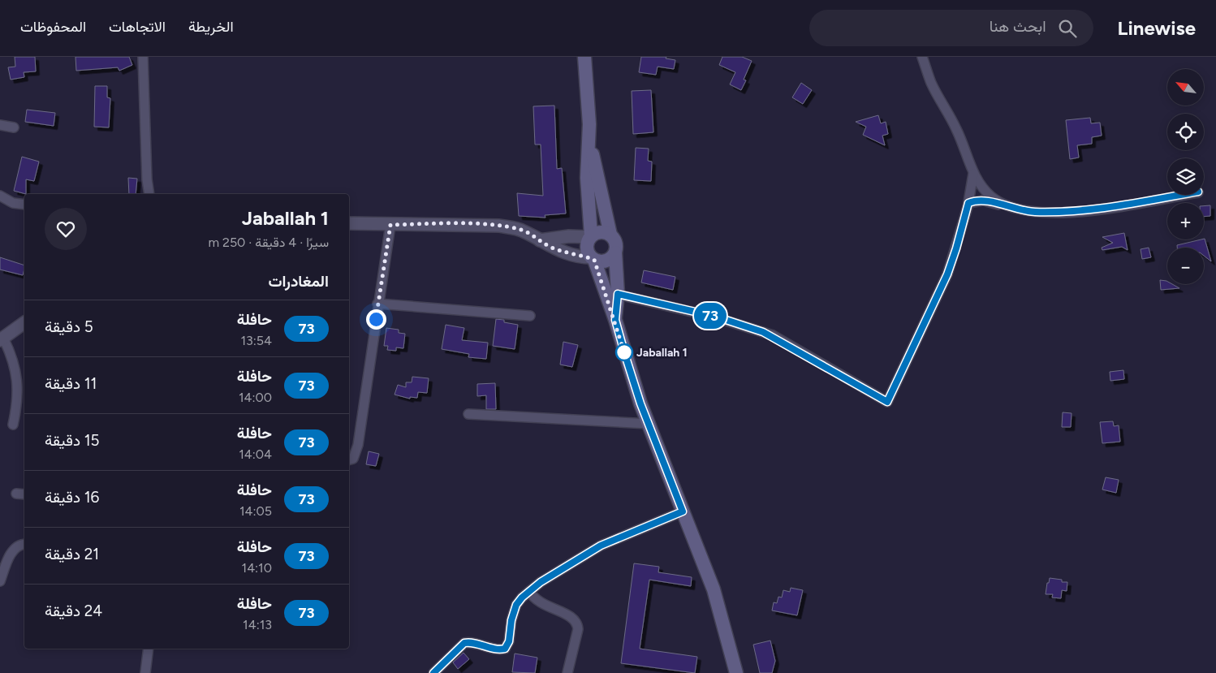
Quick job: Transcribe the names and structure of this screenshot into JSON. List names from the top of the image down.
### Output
{
  "places": ["Jaballah 1"],
  "lines": ["bus line 73"],
  "north": "top left",
  "page": {
    "header": "Linewise",
    "search": "ابحث هنا",
    "nav": ["الخريطة", "الاتجاهات", "المحفوظات"],
    "on_map": "73",
    "map_buttons": ["+", "−"],
    "heading": [
      ["Jaballah 1", "سيرًا · 4 دقيقة · 250 m"],
      "المغادرات"
    ],
    "list": [
      {
        "mark": "73",
        "name": "حافلة",
        "note": "13:54",
        "value": "5 دقيقة"
      },
      {
        "mark": "73",
        "name": "حافلة",
        "note": "14:00",
        "value": "11 دقيقة"
      },
      {
        "mark": "73",
        "name": "حافلة",
        "note": "14:04",
        "value": "15 دقيقة"
      },
      {
        "mark": "73",
        "name": "حافلة",
        "note": "14:05",
        "value": "16 دقيقة"
      },
      {
        "mark": "73",
        "name": "حافلة",
        "note": "14:10",
        "value": "21 دقيقة"
      },
      {
        "mark": "73",
        "name": "حافلة",
        "note": "14:13",
        "value": "24 دقيقة"
      }
    ]
  }
}
